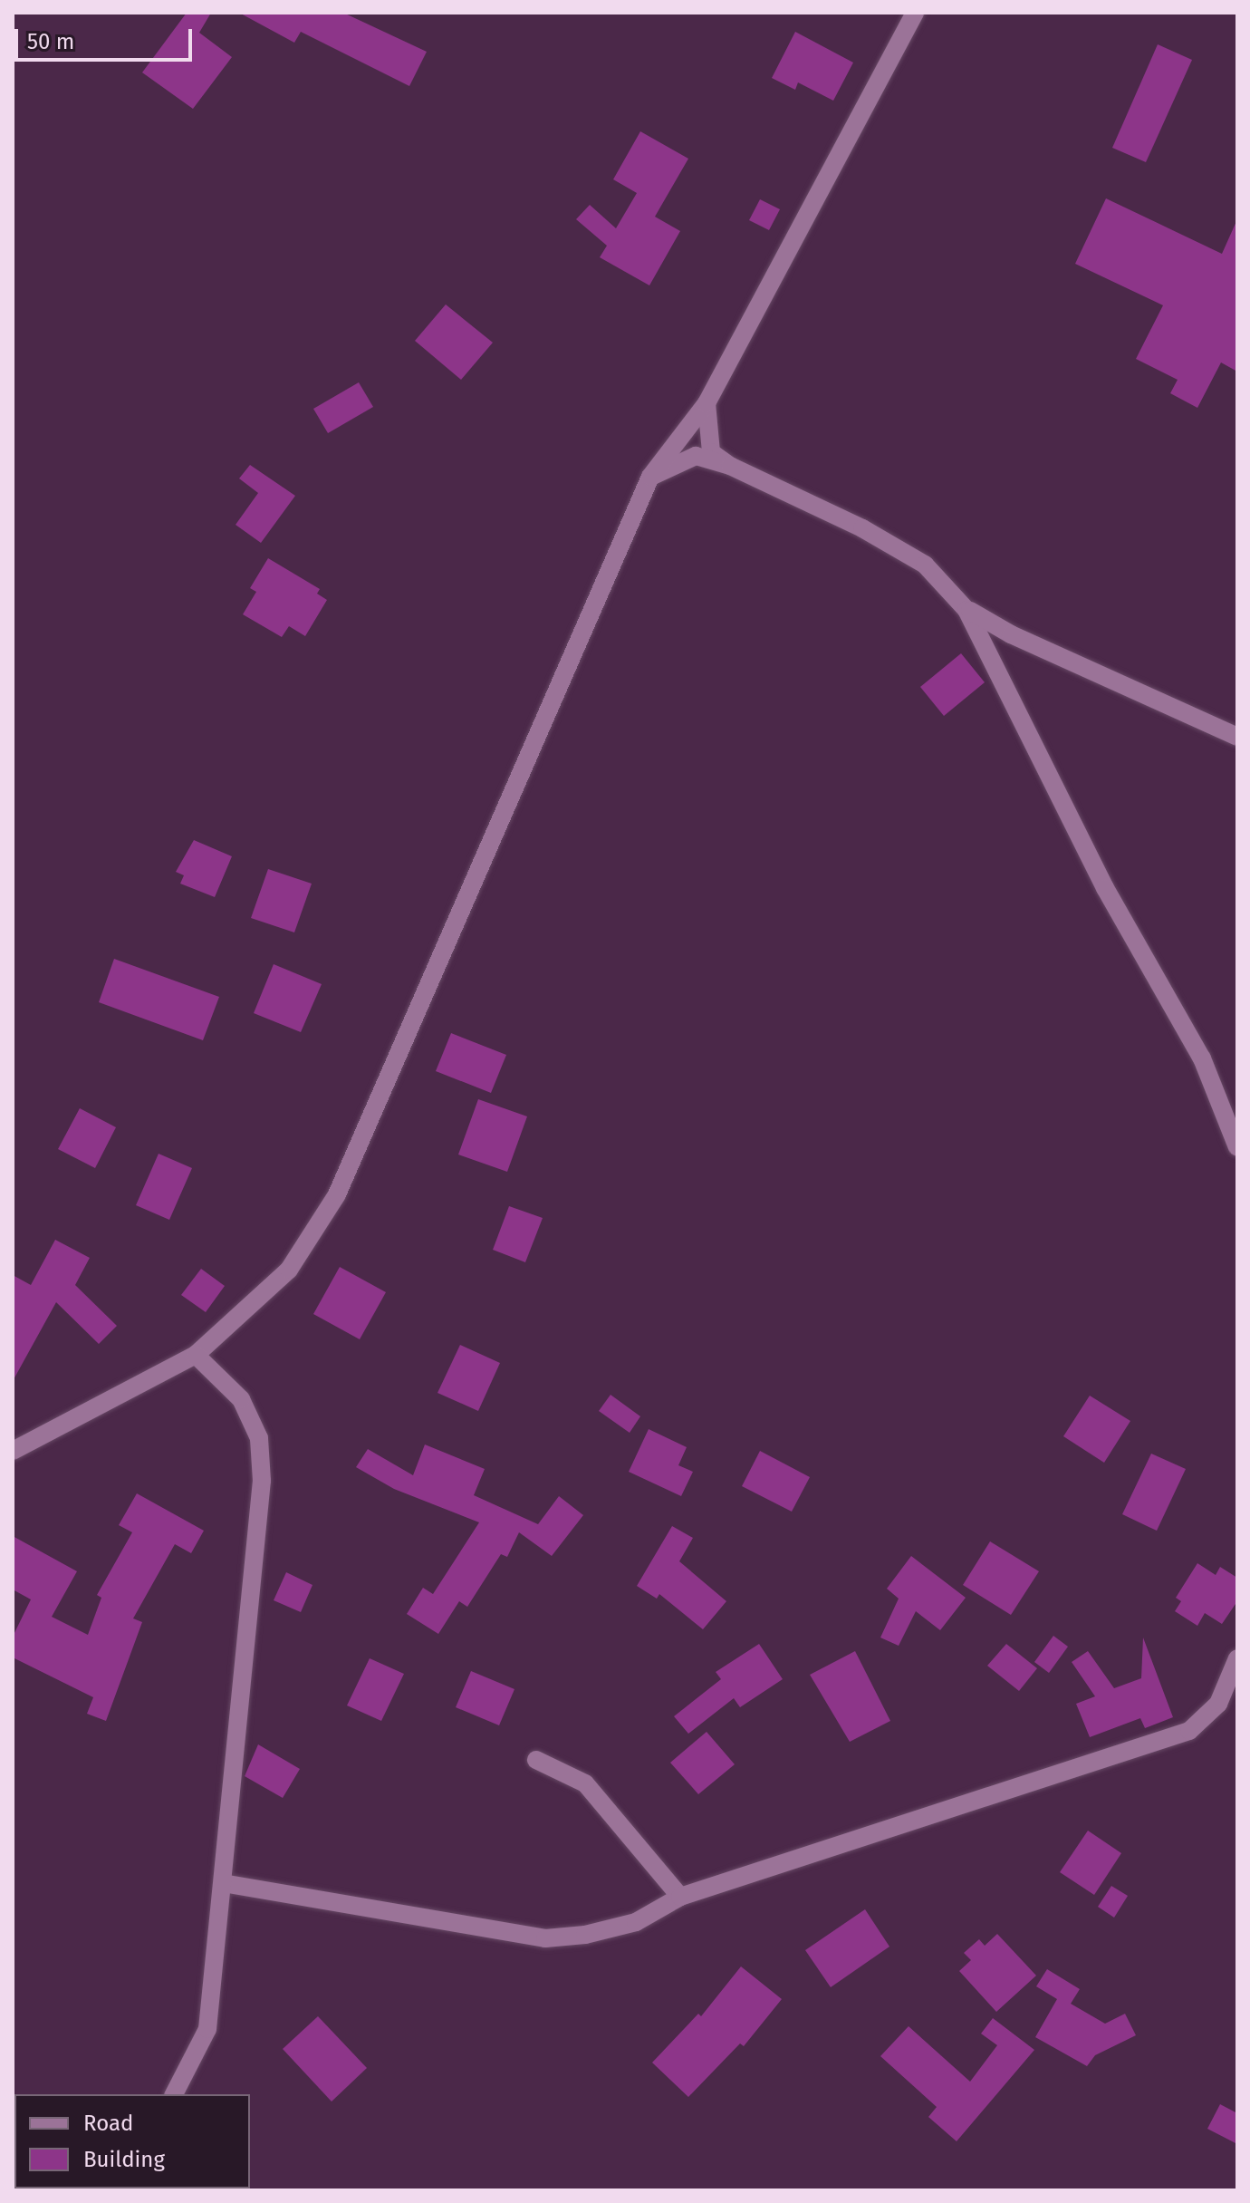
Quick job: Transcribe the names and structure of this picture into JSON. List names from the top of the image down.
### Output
{
  "legend": ["Road", "Building"],
  "scale_bar": "50 m"
}
